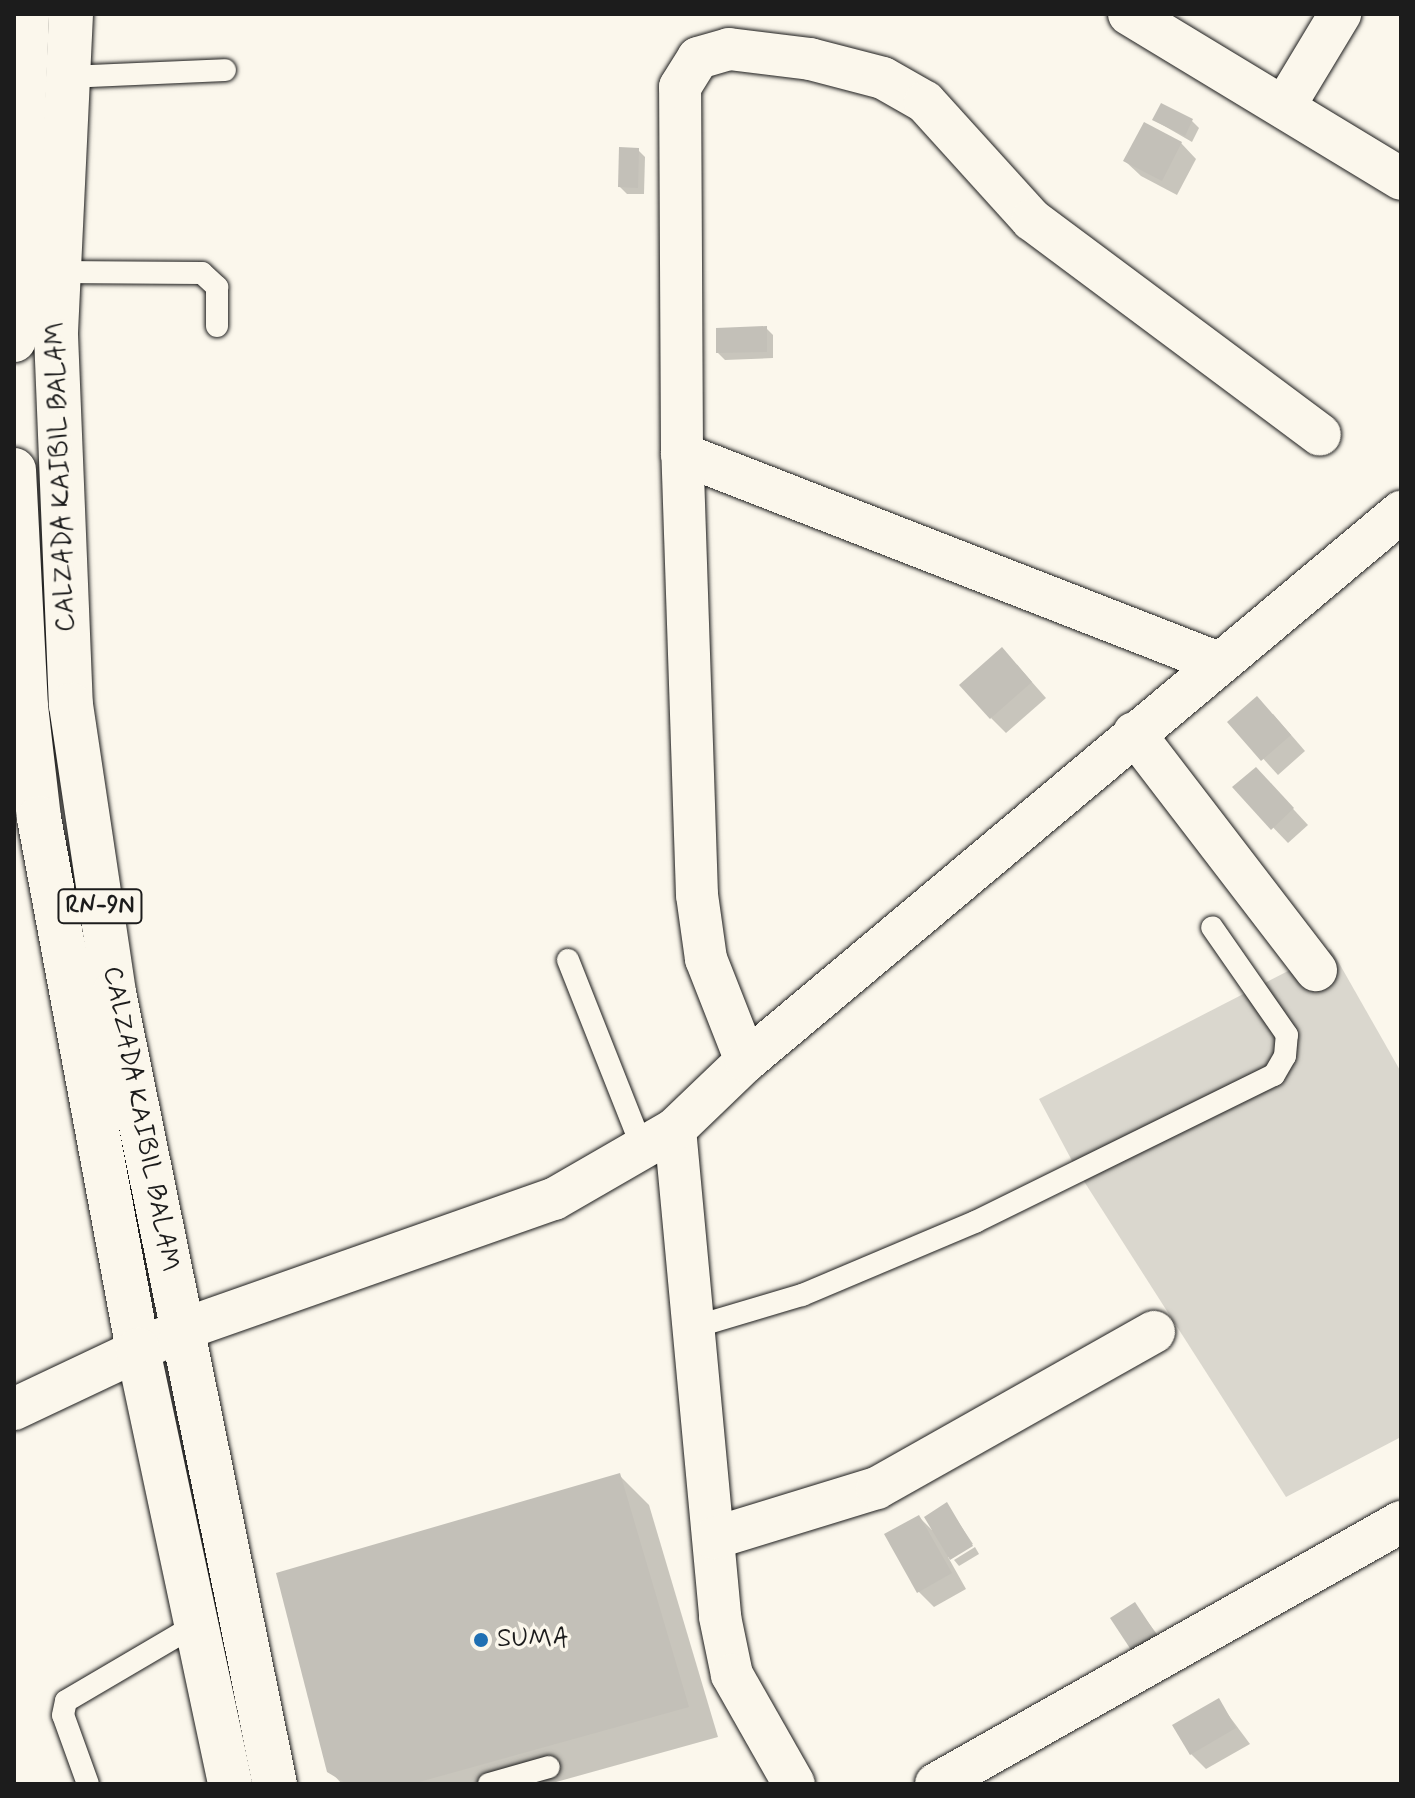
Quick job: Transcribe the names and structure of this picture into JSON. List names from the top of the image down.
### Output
{
  "streets": {
    "main road": ["CALZADA KAIBIL BALAM", "RN-9N"]
  },
  "places": ["SUMA"]
}
